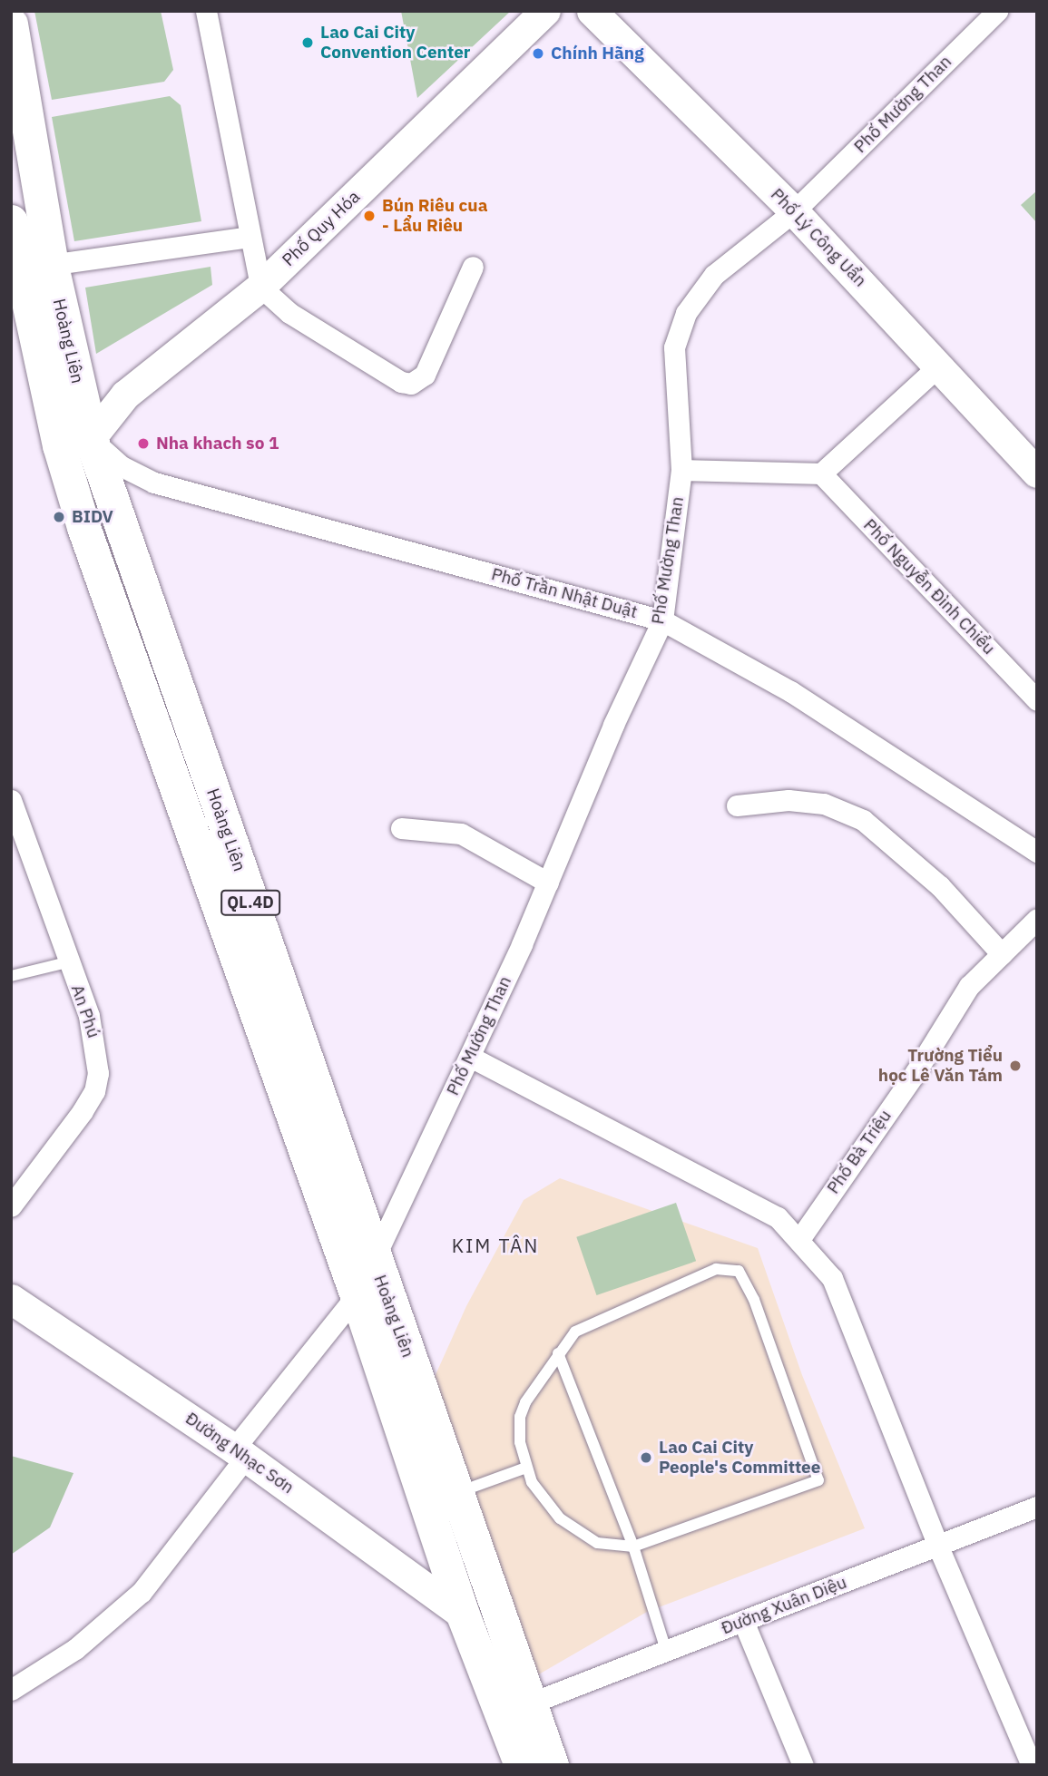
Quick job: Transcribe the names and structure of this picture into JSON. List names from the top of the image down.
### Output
{
  "streets": {
    "main road": [
      "Phố Quy Hóa",
      "Phố Lý Công Uẩn",
      "Hoàng Liên",
      "QL.4D",
      "Đường Nhạc Sơn"
    ],
    "street": [
      "Phố Mường Than",
      "Phố Nguyễn Đình Chiểu",
      "Phố Trần Nhật Duật",
      "An Phú",
      "Phố Bà Triệu",
      "Đường Xuân Diệu"
    ]
  },
  "crossings": [
    ["Phố Mường Than", "Phố Lý Công Uẩn"],
    ["Phố Mường Than", "Hoàng Liên"],
    ["Phố Mường Than", "Phố Trần Nhật Duật"],
    ["Phố Quy Hóa", "Hoàng Liên"],
    ["Phố Quy Hóa", "Phố Trần Nhật Duật"],
    ["Hoàng Liên", "Phố Trần Nhật Duật"],
    ["Hoàng Liên", "Đường Nhạc Sơn"],
    ["Hoàng Liên", "Đường Xuân Diệu"]
  ],
  "districts": ["KIM TÂN"],
  "places": [
    "Lao Cai City Convention Center",
    "Chính Hãng",
    "Bún Riêu cua - Lẩu Riêu",
    "Nha khach so 1",
    "BIDV",
    "Trường Tiểu học Lê Văn Tám",
    "Lao Cai City People's Committee"
  ]
}
